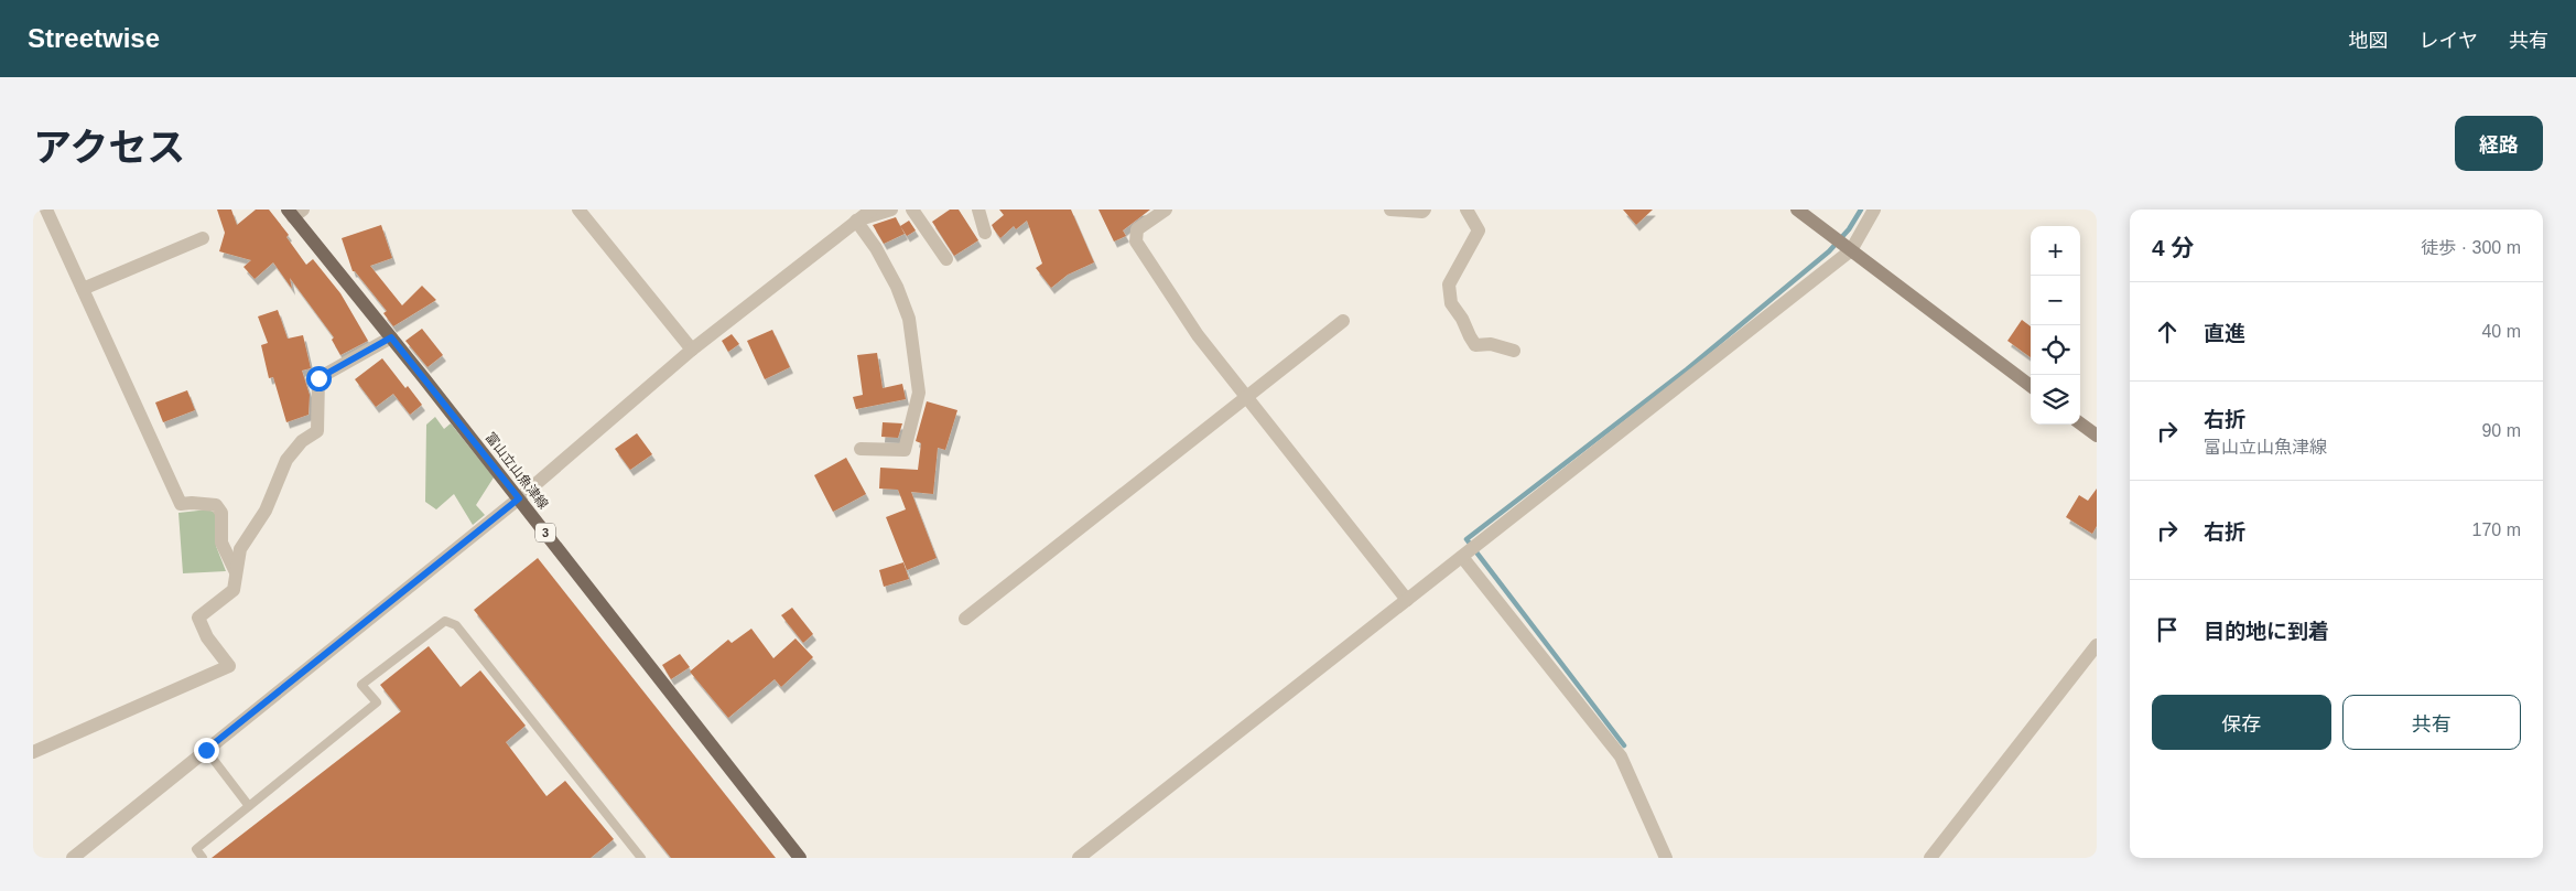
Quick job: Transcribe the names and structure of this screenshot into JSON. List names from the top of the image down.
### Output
{
  "streets": {
    "main road": ["富山立山魚津線", "3"]
  },
  "page": {
    "header": "Streetwise",
    "nav": ["地図", "レイヤ", "共有"],
    "title": "アクセス",
    "buttons": [
      "経路",
      ["保存", "共有"]
    ],
    "heading": ["4 分", "徒歩 · 300 m"],
    "map_buttons": ["+", "−"],
    "list": [
      ["直進", "40 m"],
      ["右折", "富山立山魚津線", "90 m"],
      ["右折", "170 m"],
      "目的地に到着"
    ]
  }
}
